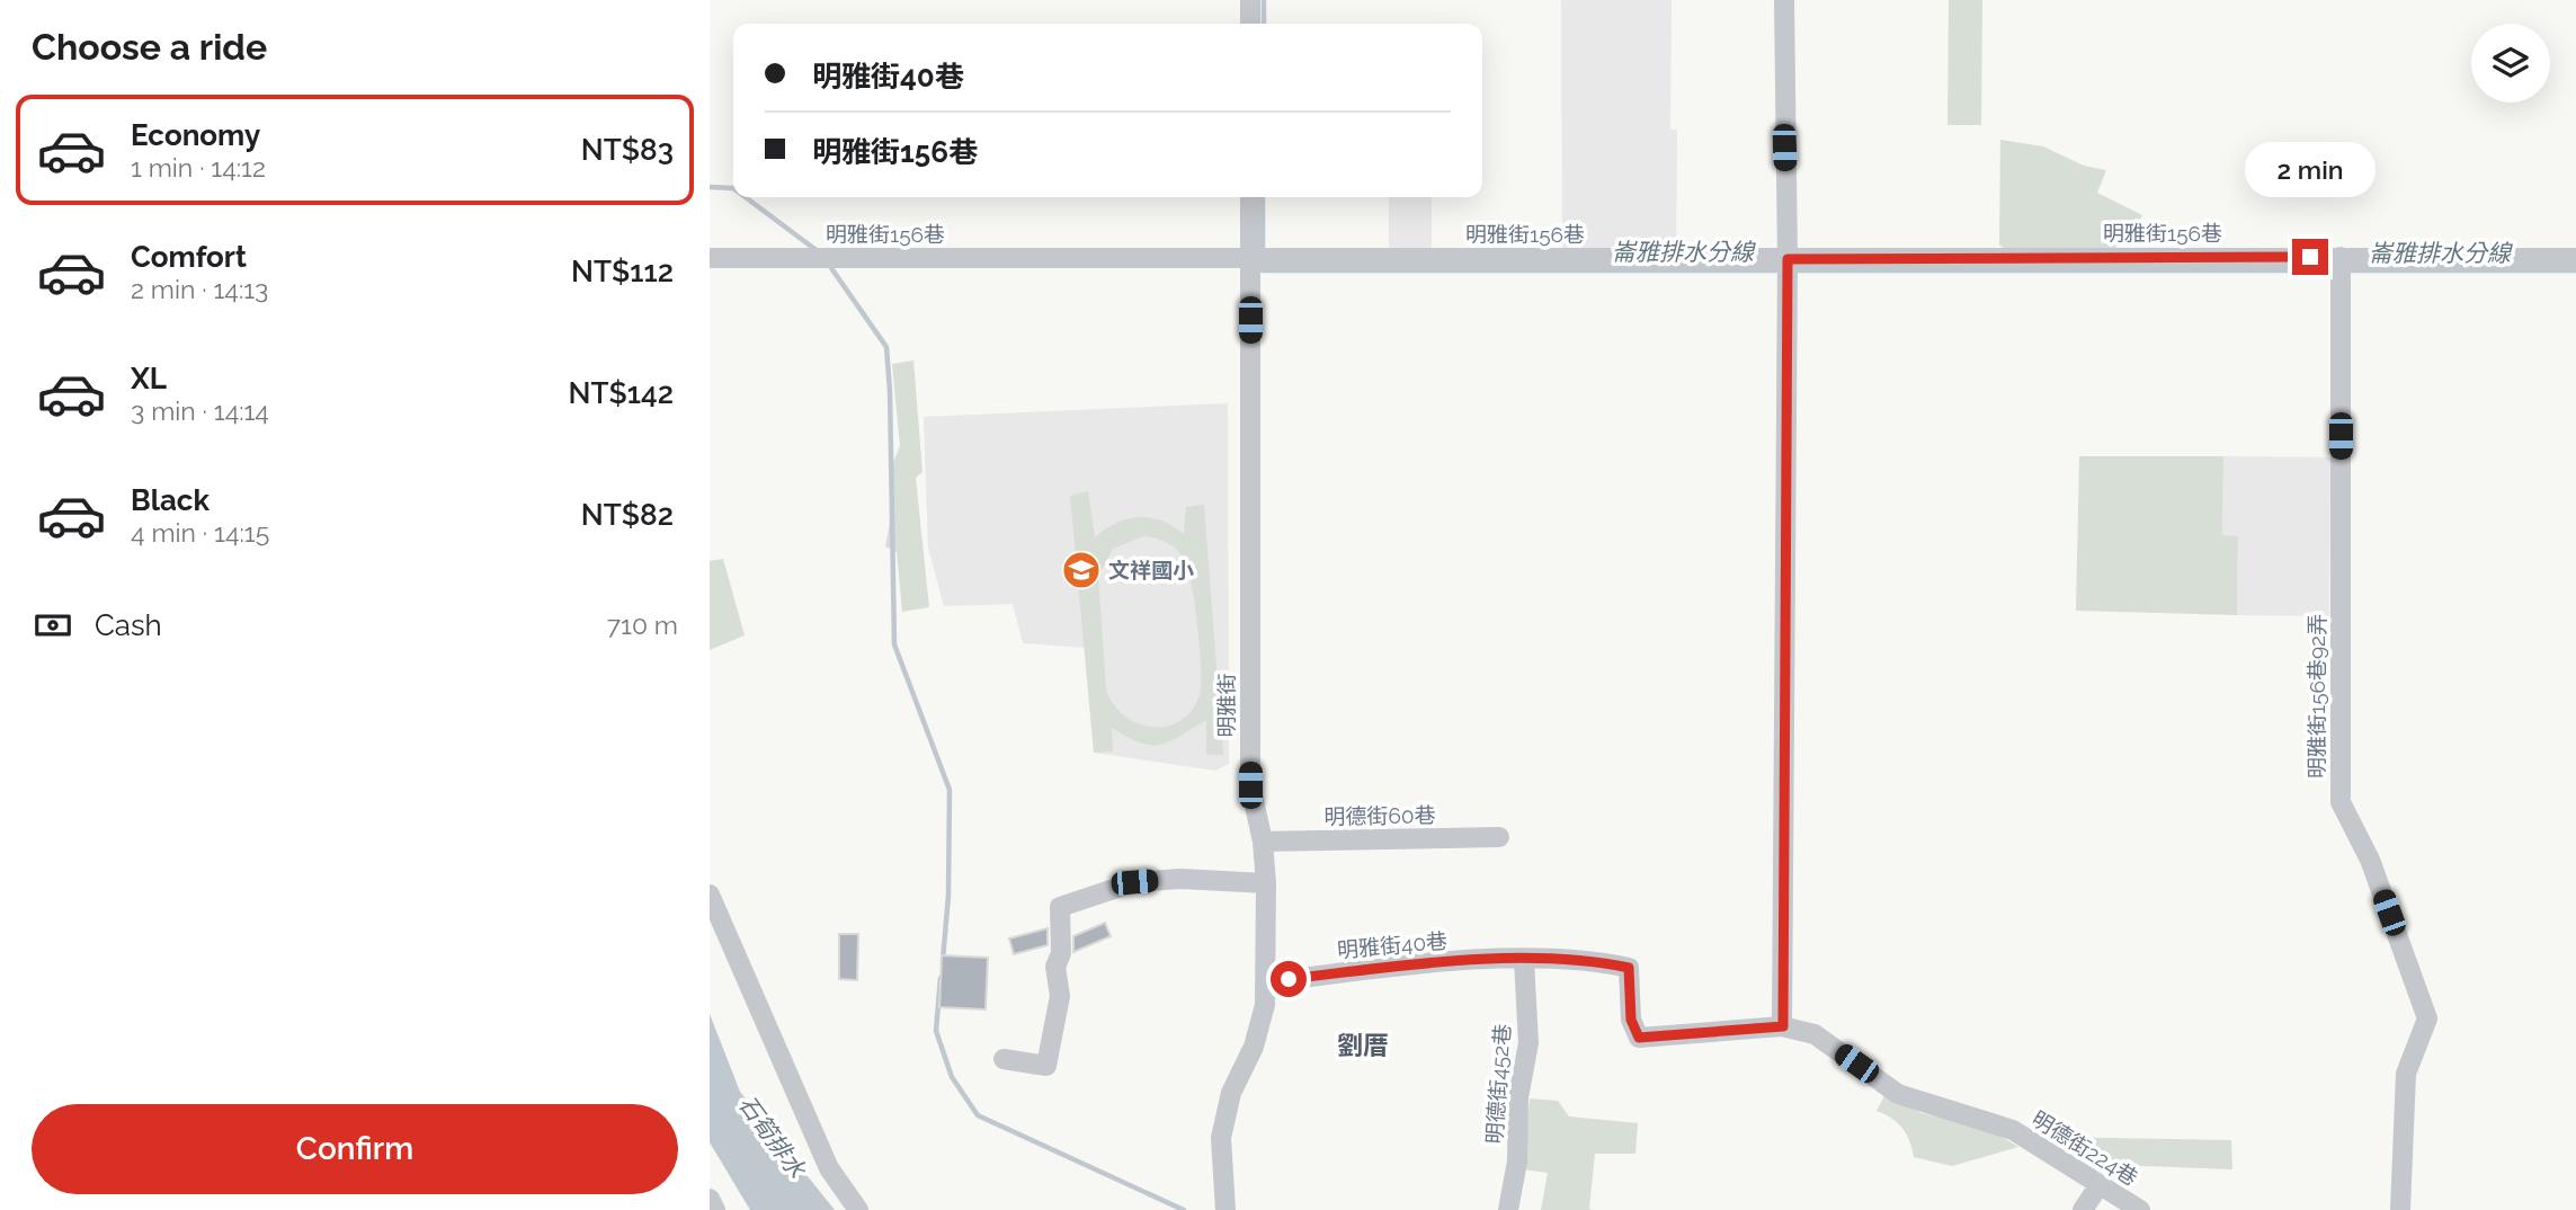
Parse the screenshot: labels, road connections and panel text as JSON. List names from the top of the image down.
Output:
{
  "streets": {
    "street": [
      "明雅街156巷",
      "明雅街156巷92弄",
      "明雅街",
      "明德街60巷",
      "明雅街40巷",
      "明德街452巷",
      "明德街224巷"
    ]
  },
  "crossings": [
    ["明雅街156巷", "明雅街156巷92弄"],
    ["明雅街156巷", "明雅街"],
    ["明雅街", "明德街60巷"],
    ["明雅街", "明雅街40巷"],
    ["明雅街40巷", "明德街452巷"],
    ["明雅街40巷", "明德街224巷"],
    ["明德街452巷", "明德街224巷"]
  ],
  "districts": ["劉厝"],
  "water": ["崙雅排水分線", "石筍排水"],
  "places": {
    "school or university": ["文祥國小"]
  },
  "page": {
    "heading": "Choose a ride",
    "banner": ["明雅街40巷", "明雅街156巷"],
    "list": [
      {
        "name": "Economy",
        "note": "1 min · 14:12",
        "value": "NT$83"
      },
      {
        "name": "Comfort",
        "note": "2 min · 14:13",
        "value": "NT$112"
      },
      {
        "name": "XL",
        "note": "3 min · 14:14",
        "value": "NT$142"
      },
      {
        "name": "Black",
        "note": "4 min · 14:15",
        "value": "NT$82"
      }
    ],
    "bubble": "2 min",
    "pay": ["Cash", "710 m"],
    "buttons": "Confirm"
  }
}
